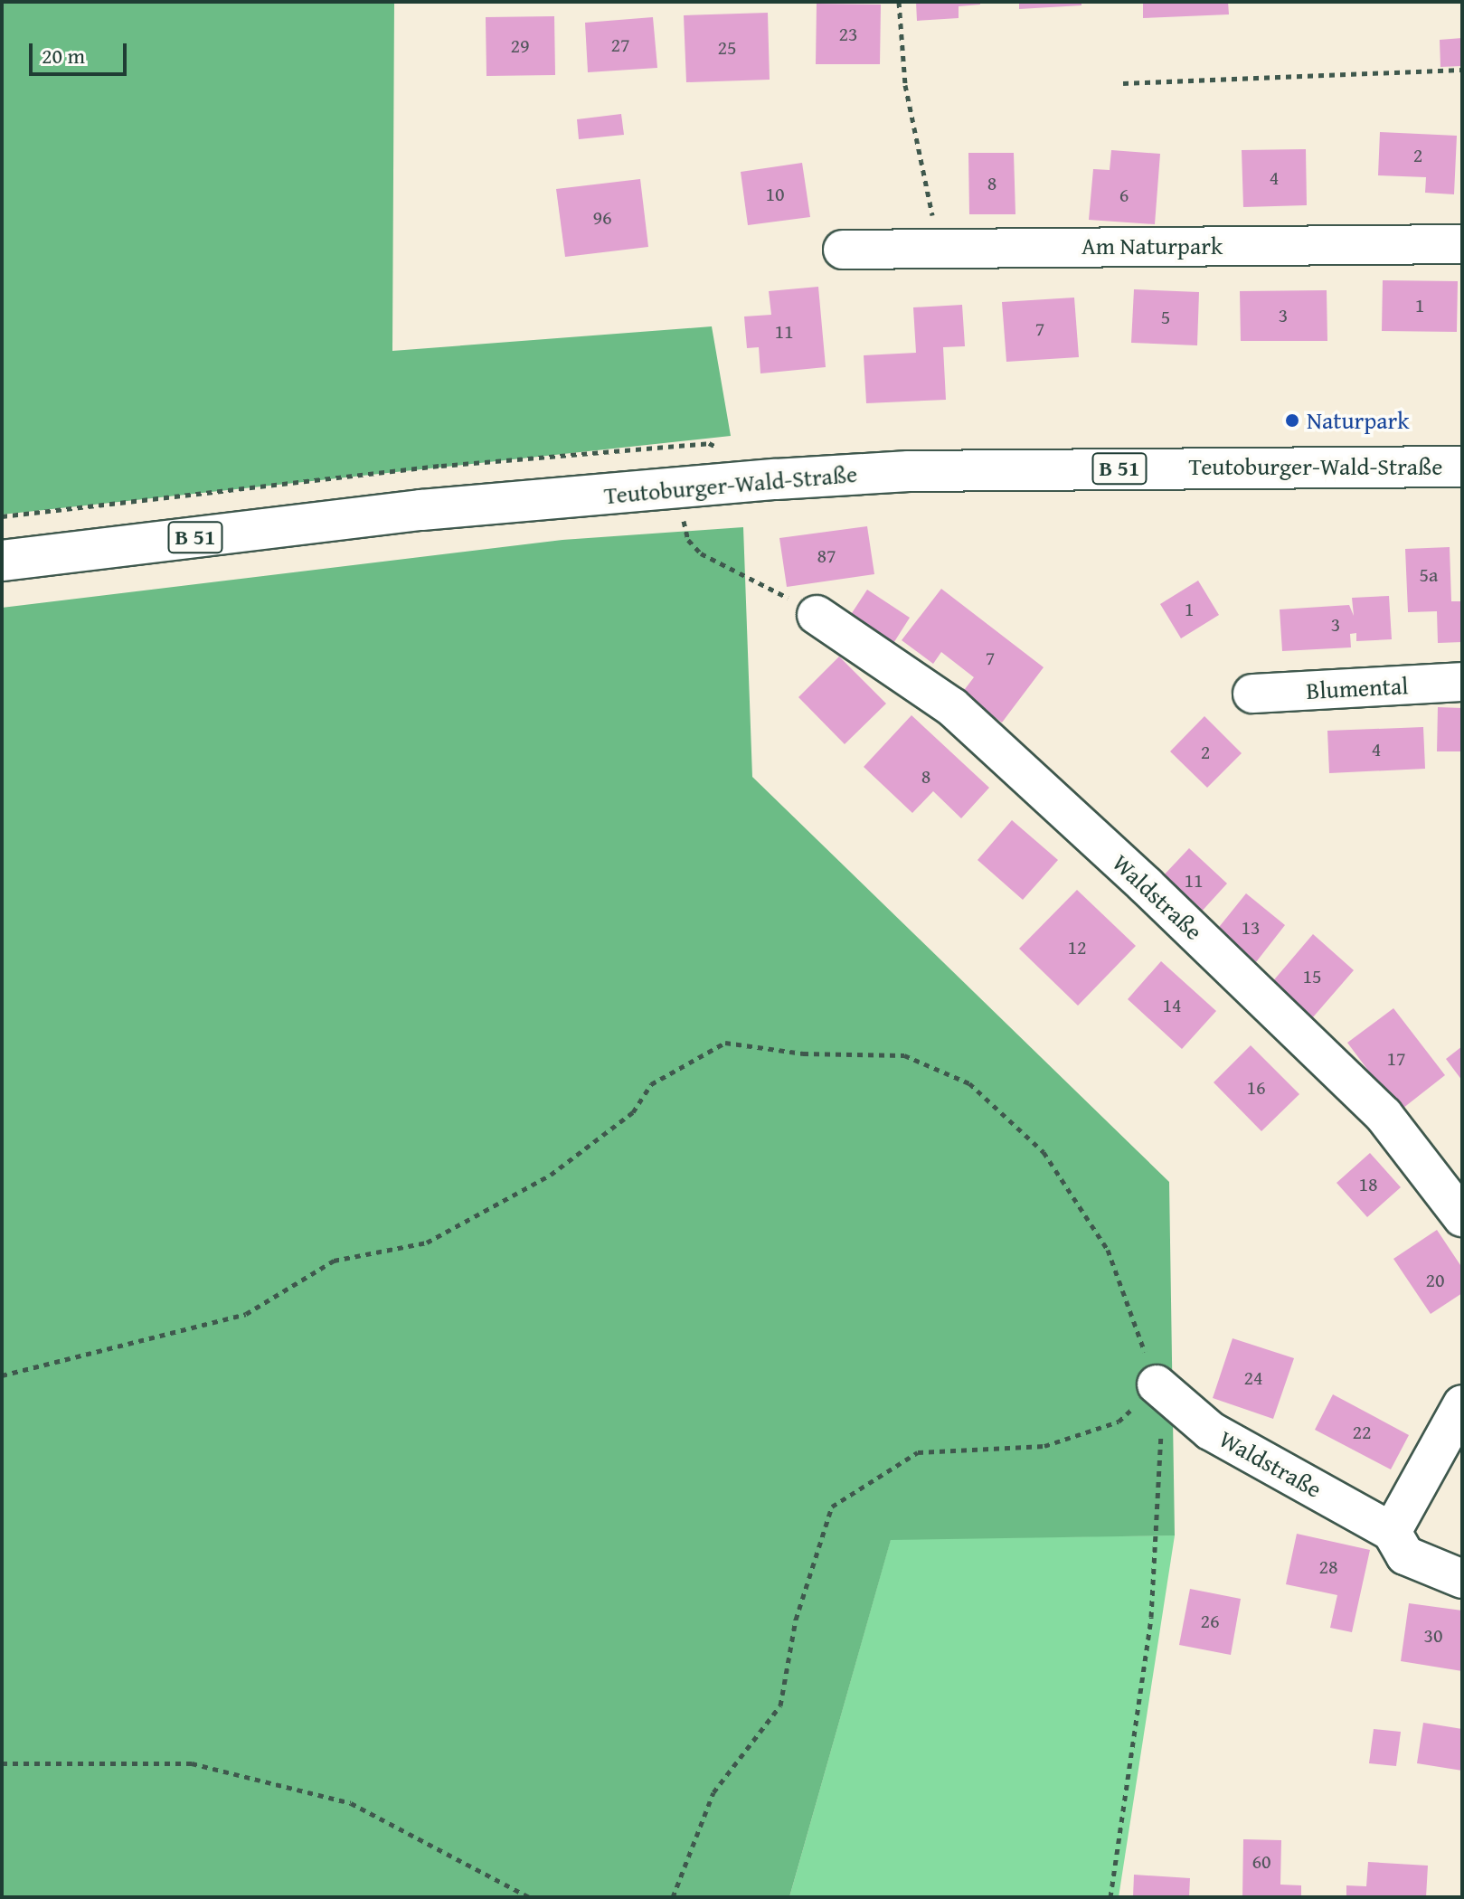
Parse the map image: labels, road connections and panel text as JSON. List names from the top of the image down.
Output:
{
  "streets": {
    "main road": ["Teutoburger-Wald-Straße", "B 51"],
    "street": ["Am Naturpark", "Blumental", "Waldstraße"]
  },
  "places": ["Naturpark"],
  "house_numbers": [
    "23",
    "27",
    "29",
    "25",
    "2",
    "4",
    "8",
    "10",
    "6",
    "96",
    "1",
    "3",
    "5",
    "7",
    "11",
    "87",
    "5a",
    "1",
    "3",
    "7",
    "4",
    "2",
    "8",
    "11",
    "13",
    "12",
    "15",
    "14",
    "17",
    "16",
    "18",
    "20",
    "24",
    "22",
    "28",
    "26",
    "30",
    "60"
  ],
  "scale_bar": "20 m"
}
